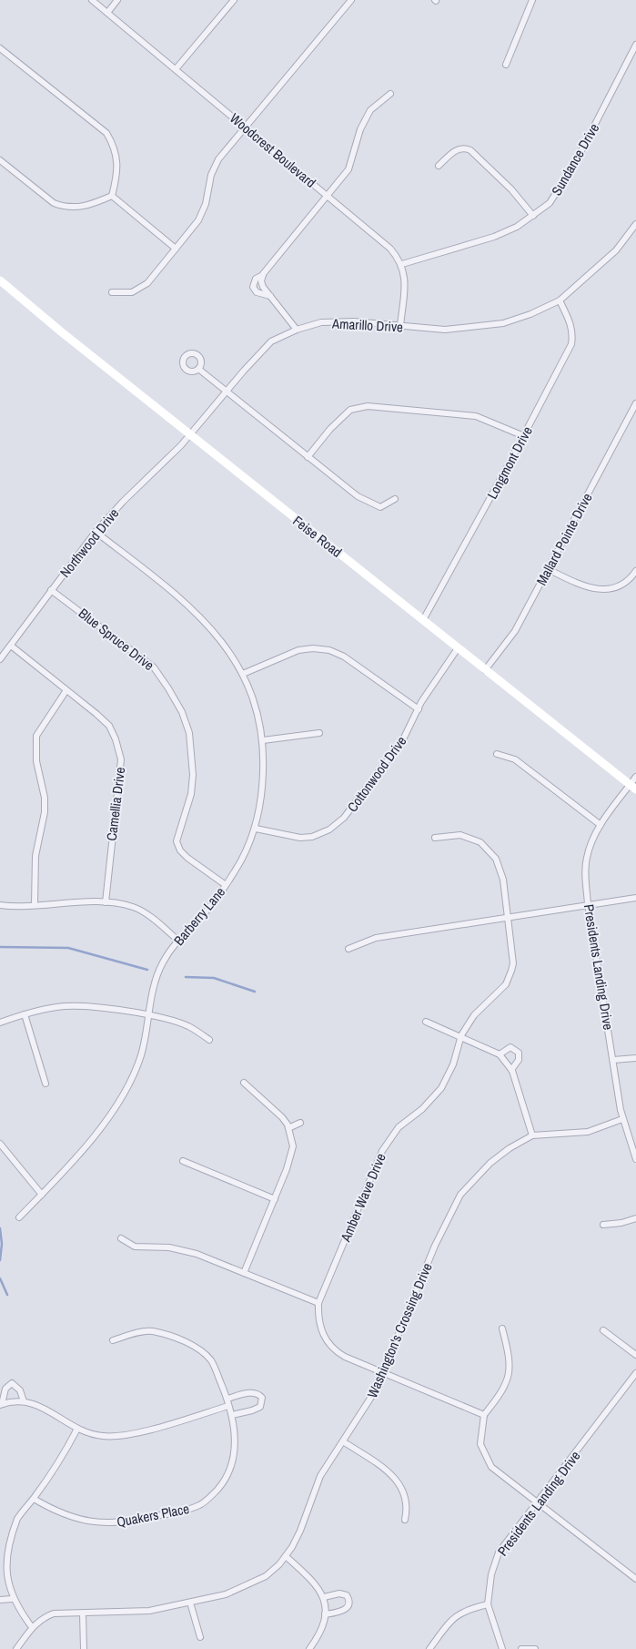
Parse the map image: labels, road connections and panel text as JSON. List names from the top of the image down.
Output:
{
  "streets": {
    "main road": ["Feise Road"],
    "street": [
      "Woodcrest Boulevard",
      "Sundance Drive",
      "Amarillo Drive",
      "Longmont Drive",
      "Mallard Pointe Drive",
      "Northwood Drive",
      "Blue Spruce Drive",
      "Cottonwood Drive",
      "Camellia Drive",
      "Barberry Lane",
      "Presidents Landing Drive",
      "Amber Wave Drive",
      "Washington's Crossing Drive",
      "Quakers Place"
    ]
  },
  "crossings": [
    ["Woodcrest Boulevard", "Sundance Drive"],
    ["Amarillo Drive", "Longmont Drive"],
    ["Amarillo Drive", "Feise Road"],
    ["Amarillo Drive", "Northwood Drive"],
    ["Longmont Drive", "Feise Road"],
    ["Feise Road", "Mallard Pointe Drive"],
    ["Feise Road", "Northwood Drive"],
    ["Feise Road", "Cottonwood Drive"],
    ["Feise Road", "Presidents Landing Drive"],
    ["Northwood Drive", "Blue Spruce Drive"],
    ["Northwood Drive", "Camellia Drive"],
    ["Northwood Drive", "Barberry Lane"],
    ["Blue Spruce Drive", "Barberry Lane"],
    ["Cottonwood Drive", "Barberry Lane"],
    ["Presidents Landing Drive", "Washington's Crossing Drive"],
    ["Amber Wave Drive", "Washington's Crossing Drive"]
  ]
}
